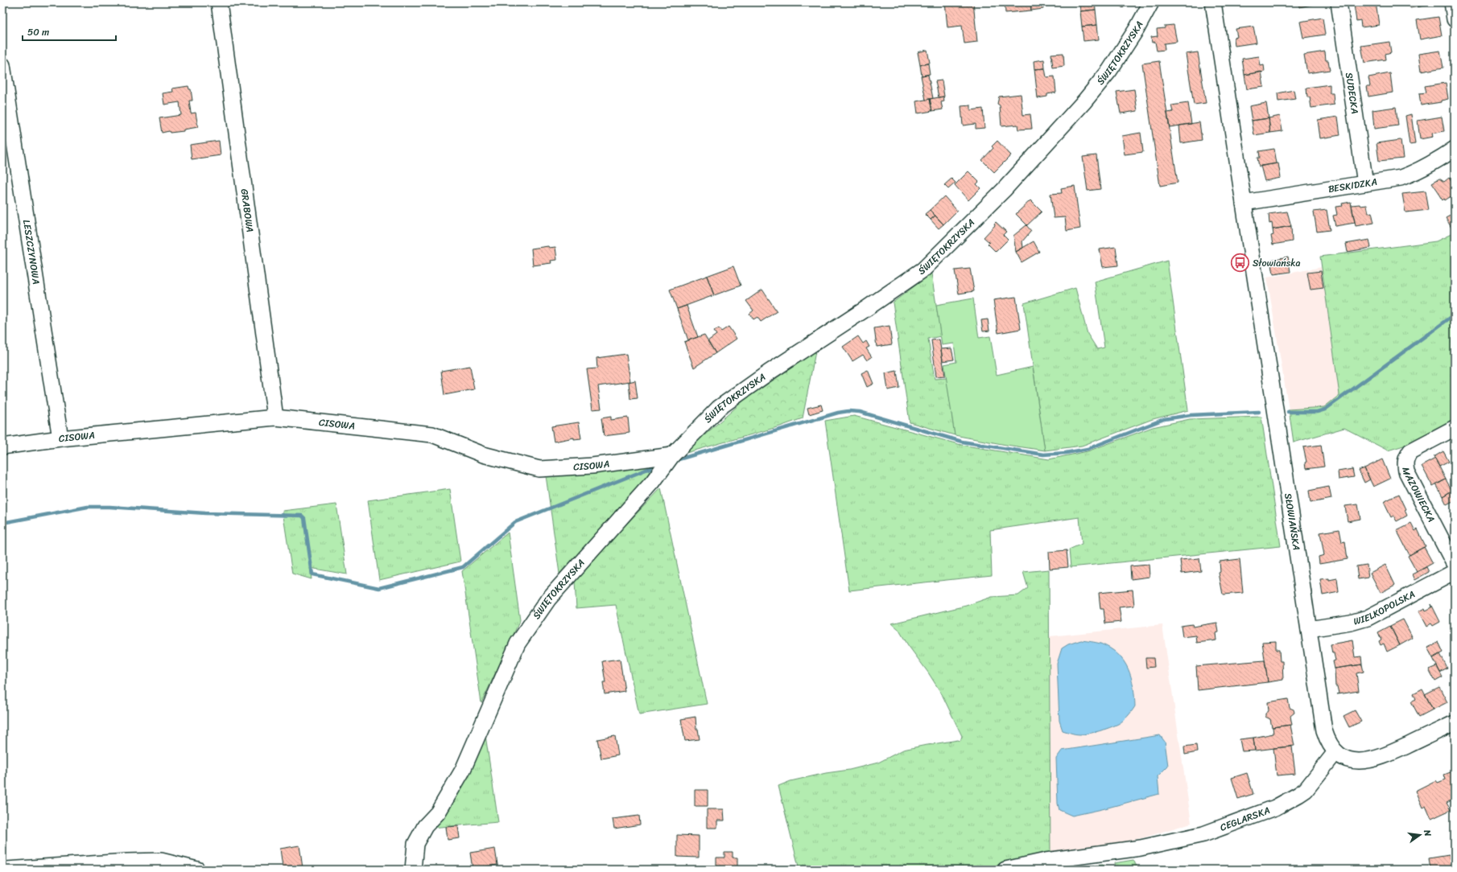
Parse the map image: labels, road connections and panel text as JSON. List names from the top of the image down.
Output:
{
  "streets": {
    "street": [
      "ŚWIĘTOKRZYSKA",
      "SUDECKA",
      "BESKIDZKA",
      "GRABOWA",
      "LESZCZYNOWA",
      "CISOWA",
      "MAZOWIECKA",
      "SŁOWIAŃSKA",
      "WIELKOPOLSKA",
      "CEGLARSKA"
    ]
  },
  "crossings": [
    ["ŚWIĘTOKRZYSKA", "CISOWA"],
    ["SUDECKA", "BESKIDZKA"],
    ["BESKIDZKA", "SŁOWIAŃSKA"],
    ["GRABOWA", "CISOWA"],
    ["LESZCZYNOWA", "CISOWA"],
    ["SŁOWIAŃSKA", "WIELKOPOLSKA"],
    ["SŁOWIAŃSKA", "CEGLARSKA"]
  ],
  "places": {
    "bus stop": ["Słowiańska"]
  },
  "scale_bar": "50 m",
  "north": "right"
}
